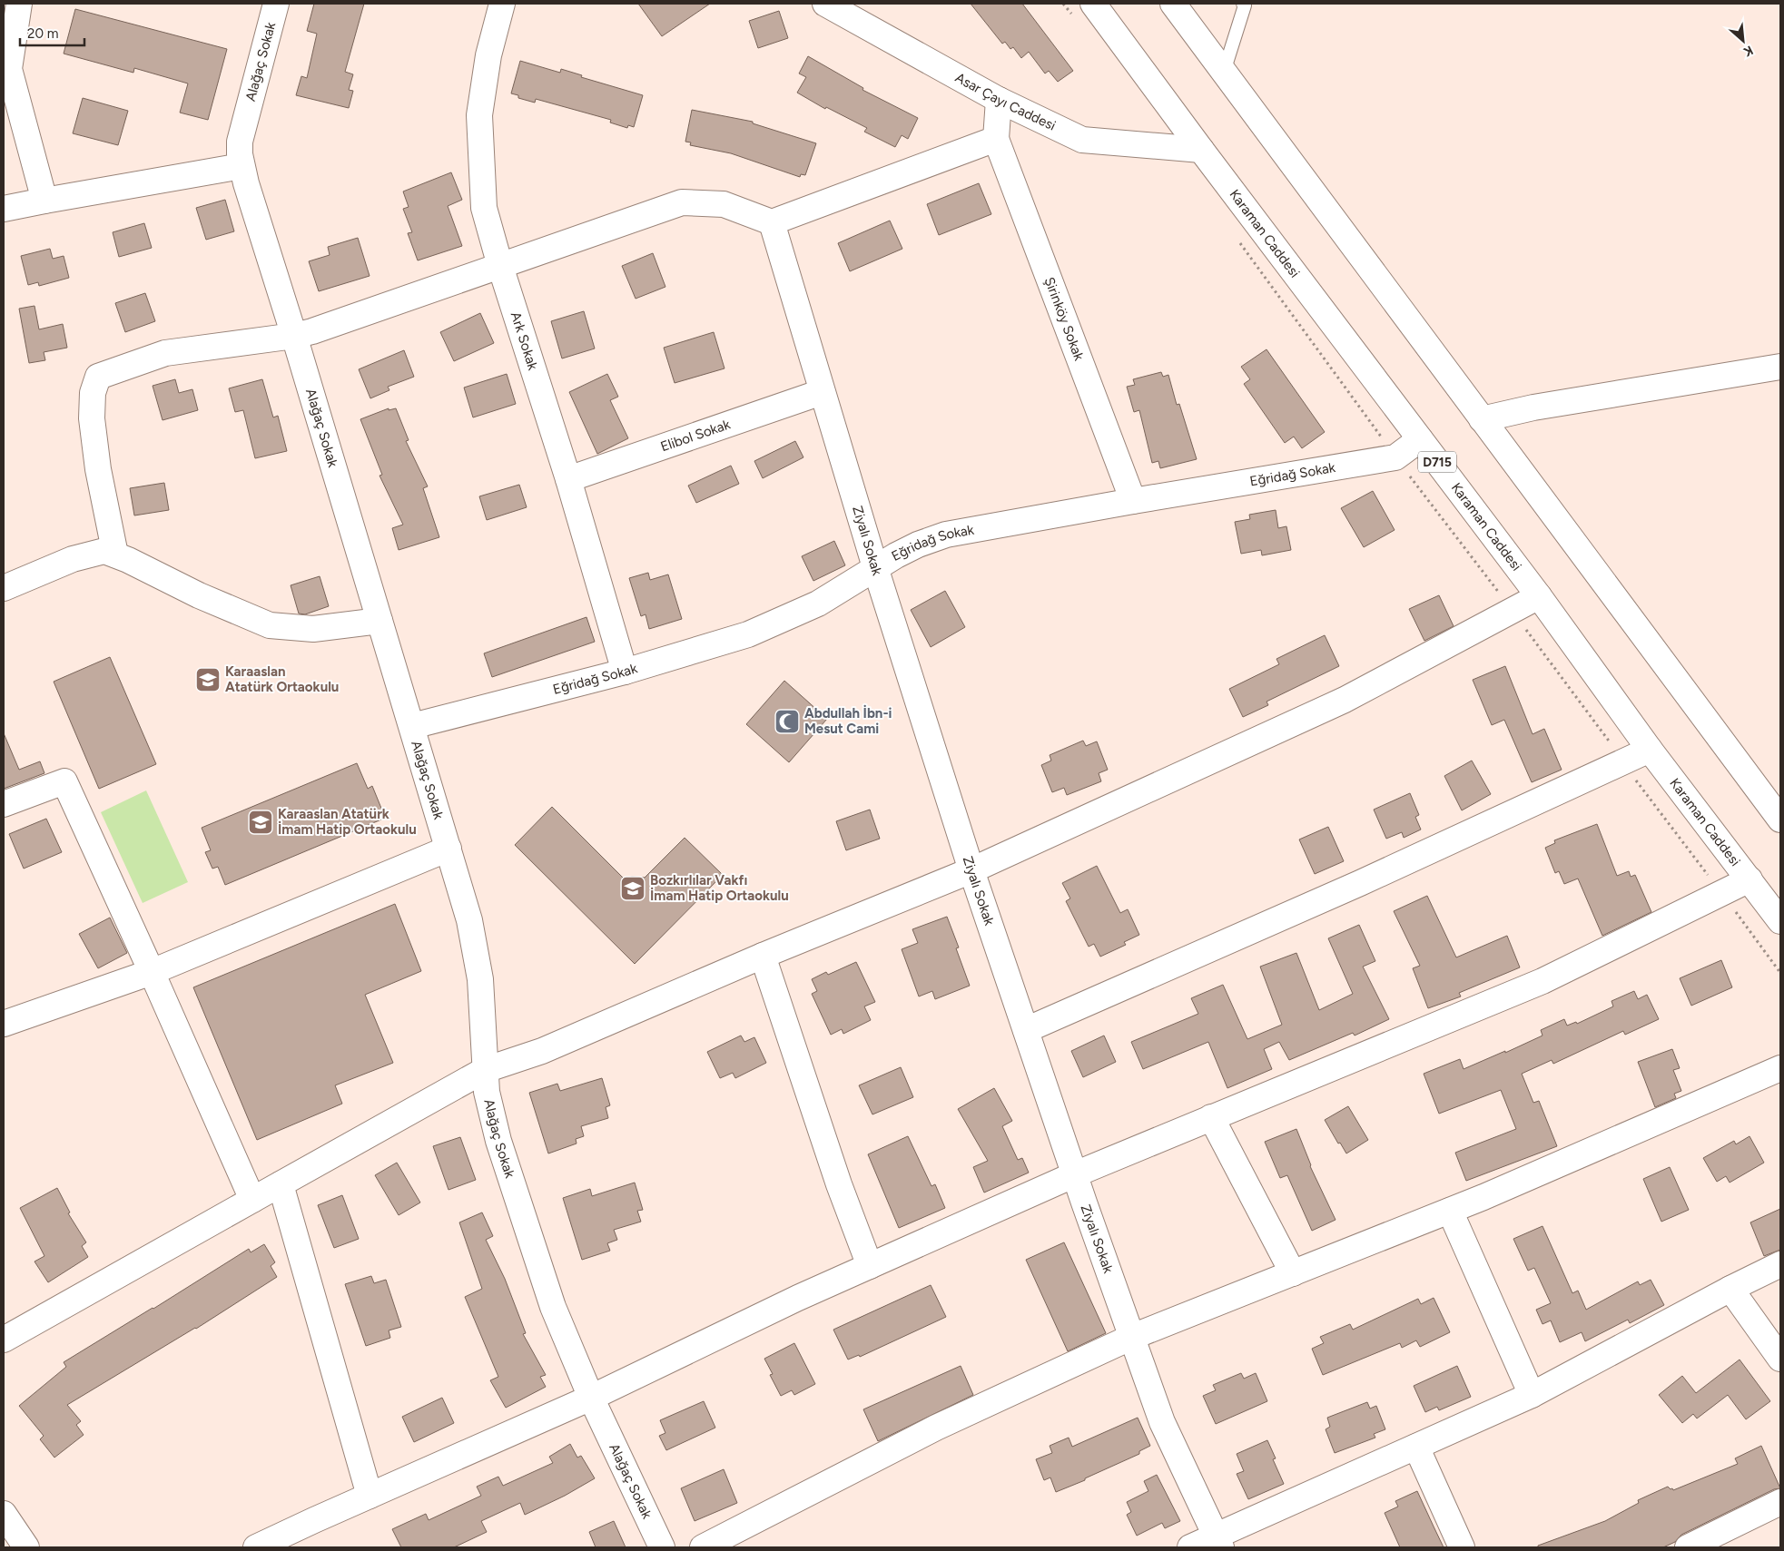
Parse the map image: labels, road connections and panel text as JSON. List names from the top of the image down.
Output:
{
  "streets": {
    "main road": [
      "Alağaç Sokak",
      "Asar Çayı Caddesi",
      "Karaman Caddesi",
      "Şirinköy Sokak",
      "Ark Sokak",
      "Elibol Sokak",
      "D715",
      "Eğridağ Sokak",
      "Ziyalı Sokak"
    ]
  },
  "crossings": [
    ["Alağaç Sokak", "Eğridağ Sokak"],
    ["Asar Çayı Caddesi", "Karaman Caddesi"],
    ["Karaman Caddesi", "Eğridağ Sokak"],
    ["Şirinköy Sokak", "Eğridağ Sokak"],
    ["Ark Sokak", "Elibol Sokak"],
    ["Ark Sokak", "Eğridağ Sokak"],
    ["Elibol Sokak", "Ziyalı Sokak"],
    ["Eğridağ Sokak", "Ziyalı Sokak"]
  ],
  "places": {
    "school or university": ["Karaaslan Atatürk Ortaokulu", "Karaaslan Atatürk İmam Hatip Ortaokulu", "Bozkırlılar Vakfı İmam Hatip Ortaokulu"],
    "mosque": ["Abdullah İbn-i Mesut Cami"]
  },
  "scale_bar": "20 m",
  "north": "bottom right"
}
